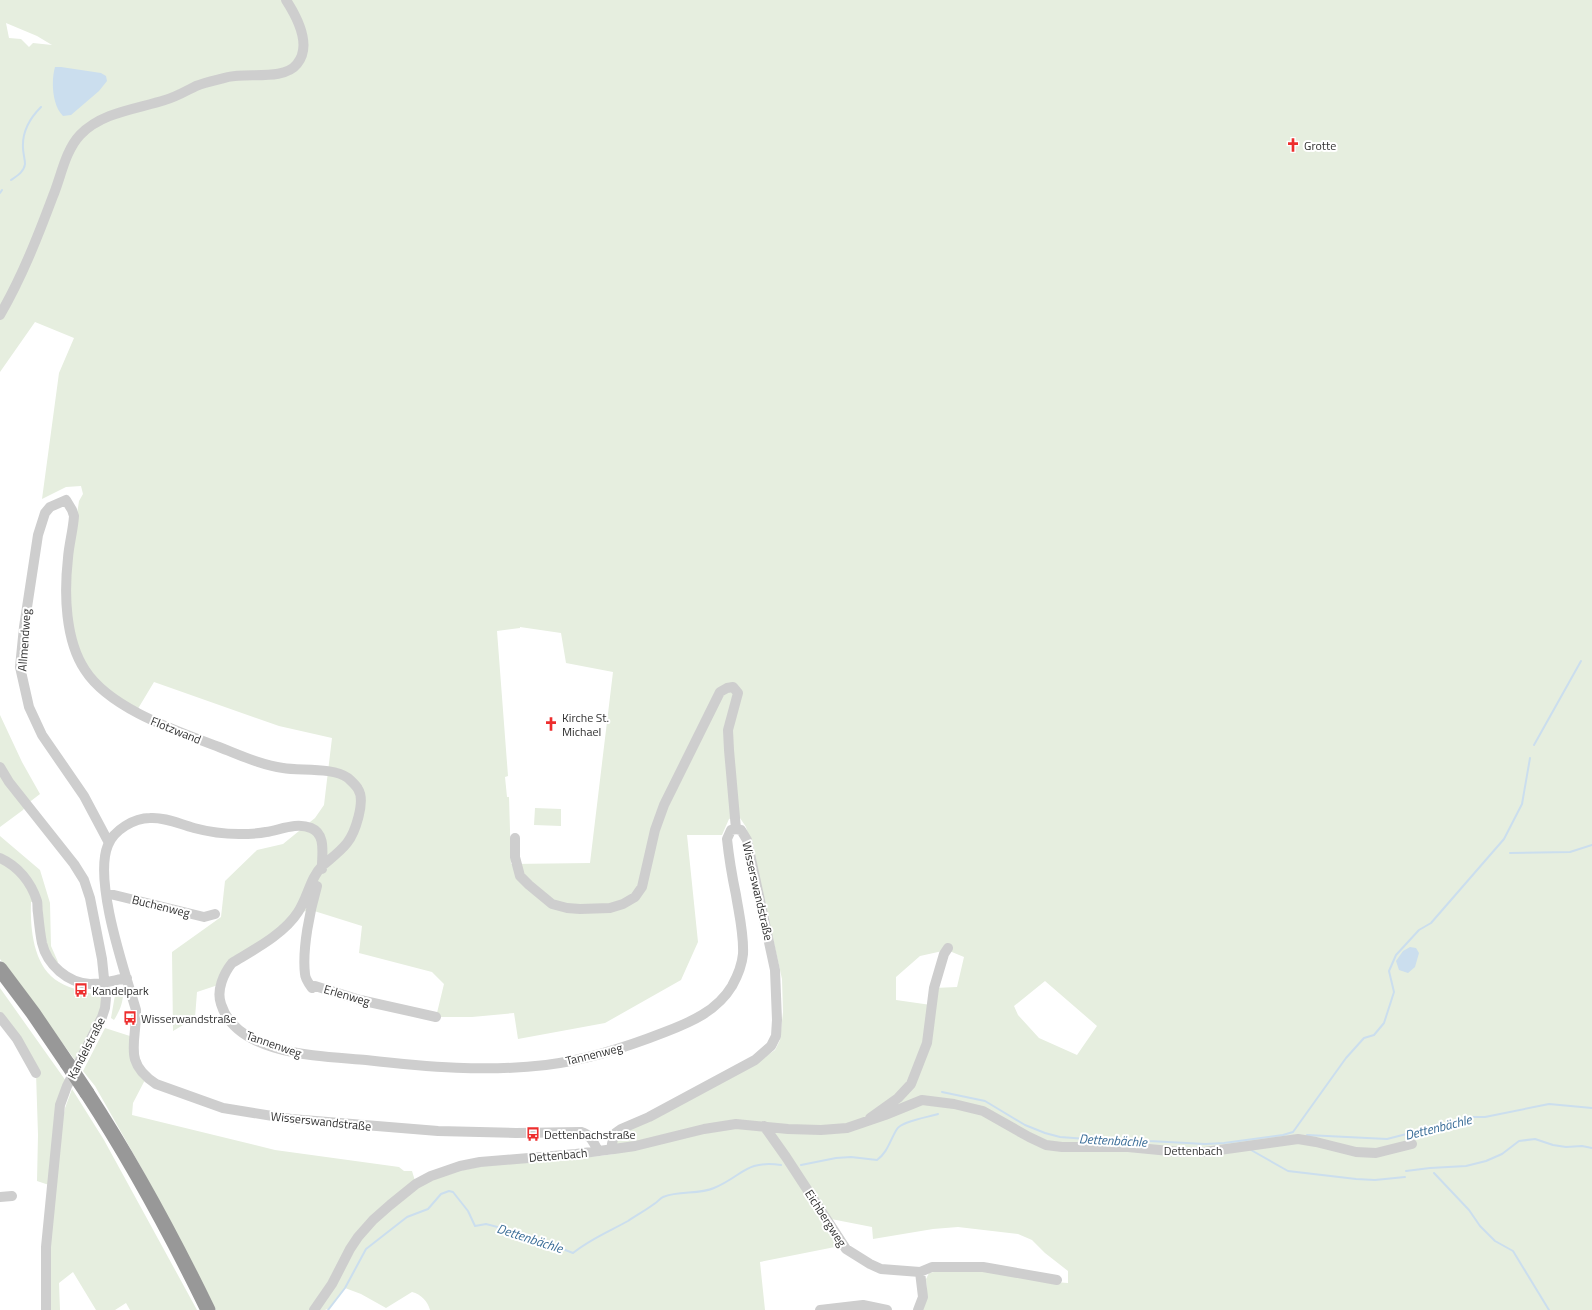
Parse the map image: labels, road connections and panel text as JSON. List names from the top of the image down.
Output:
{
  "streets": {
    "street": [
      "Allmendweg",
      "Flotzwand",
      "Wisserswandstraße",
      "Buchenweg",
      "Erlenweg",
      "Tannenweg",
      "Kandelstraße",
      "Dettenbach",
      "Eichbergweg"
    ]
  },
  "crossings": [
    ["Allmendweg", "Flotzwand"],
    ["Allmendweg", "Tannenweg"],
    ["Flotzwand", "Erlenweg"],
    ["Flotzwand", "Tannenweg"],
    ["Wisserswandstraße", "Tannenweg"],
    ["Wisserswandstraße", "Dettenbach"],
    ["Erlenweg", "Tannenweg"],
    ["Dettenbach", "Eichbergweg"]
  ],
  "water": ["Dettenbächle"],
  "places": {
    "church": ["Grotte", "Kirche St. Michael"],
    "bus stop": ["Kandelpark", "Wisserwandstraße", "Dettenbachstraße"]
  }
}
